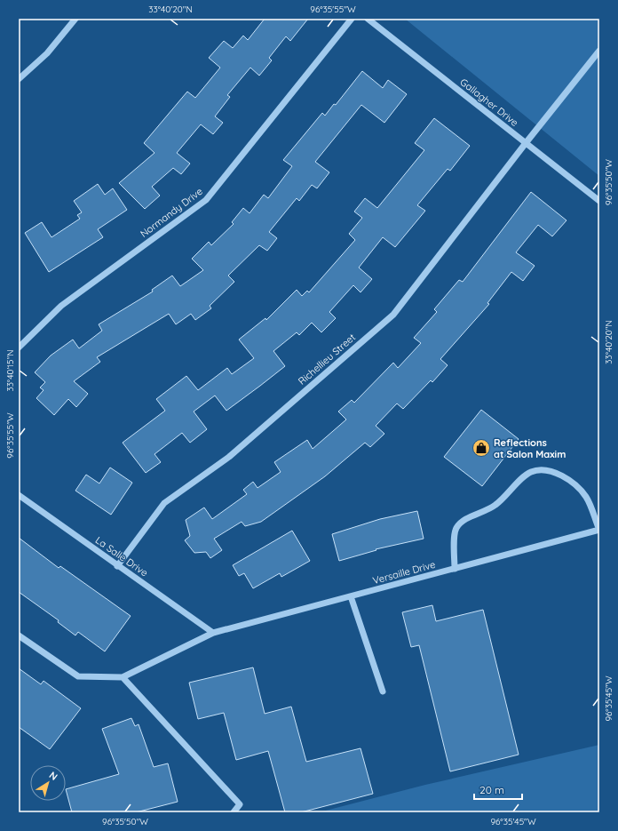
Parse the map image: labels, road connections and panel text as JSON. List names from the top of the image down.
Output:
{
  "streets": {
    "street": [
      "Gallagher Drive",
      "Normandy Drive",
      "Richellieu Street",
      "La Salle Drive",
      "Versaille Drive"
    ]
  },
  "crossings": [
    ["Gallagher Drive", "Richellieu Street"],
    ["Richellieu Street", "La Salle Drive"],
    ["La Salle Drive", "Versaille Drive"]
  ],
  "places": {
    "shop": ["Reflections at Salon Maxim"]
  },
  "scale_bar": "20 m",
  "north": "top right",
  "coordinates": [
    "33°40'20\"N",
    "96°35'55\"W",
    "96°35'50\"W",
    "33°40'15\"N",
    "96°35'45\"W"
  ]
}
